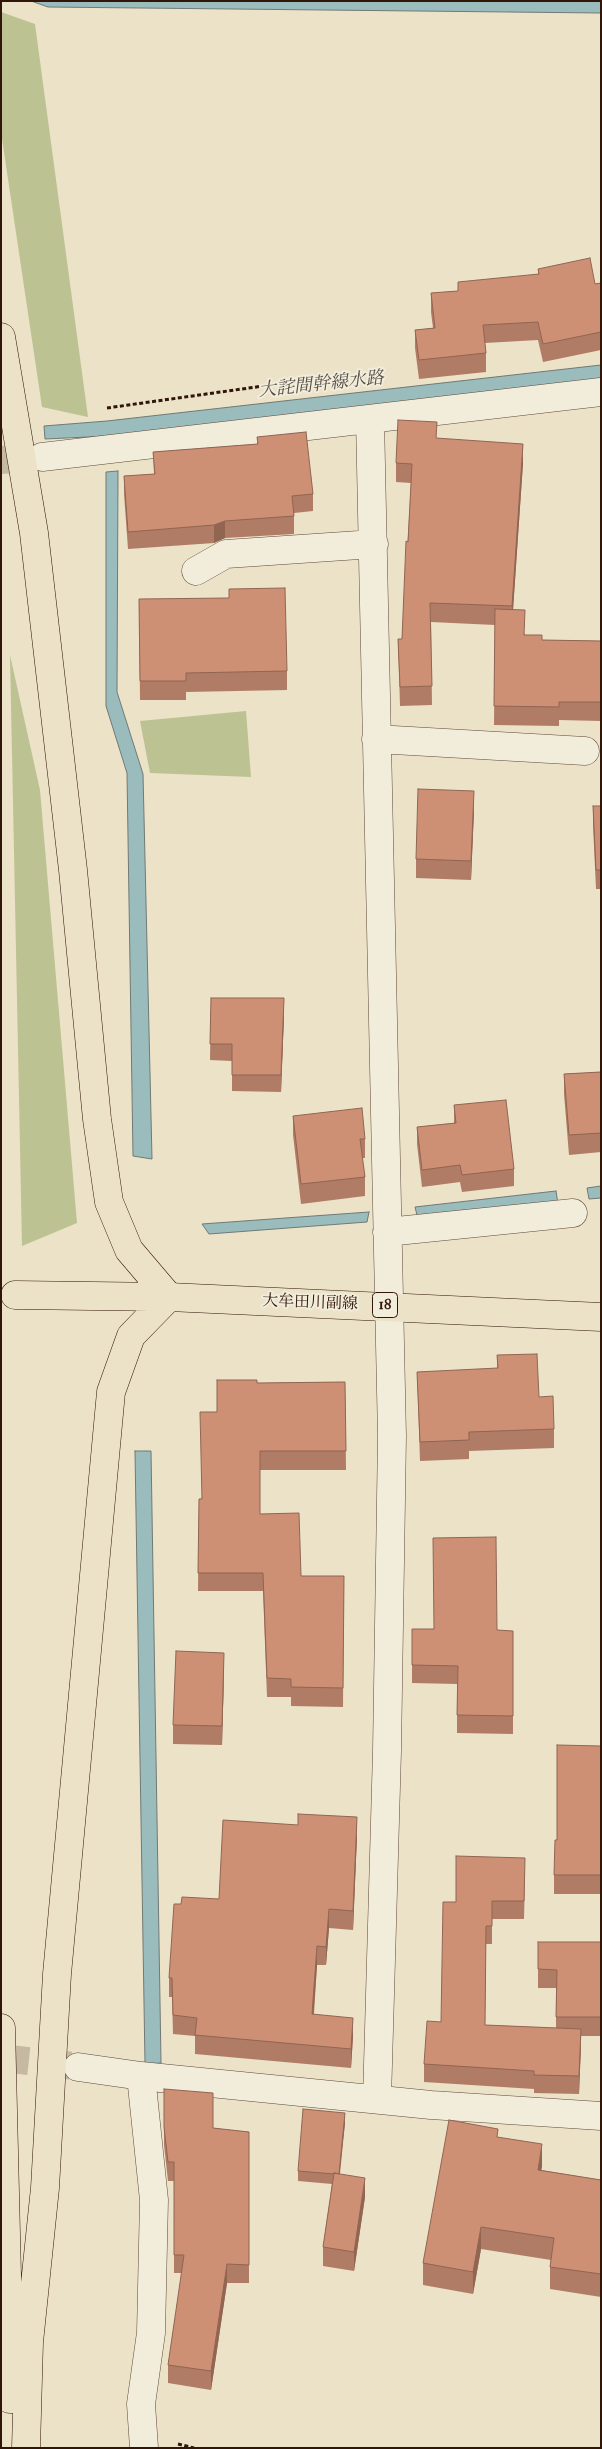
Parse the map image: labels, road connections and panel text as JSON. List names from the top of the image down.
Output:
{
  "streets": {
    "main road": ["大牟田川副線", "18"]
  },
  "water": ["大詫間幹線水路"]
}
